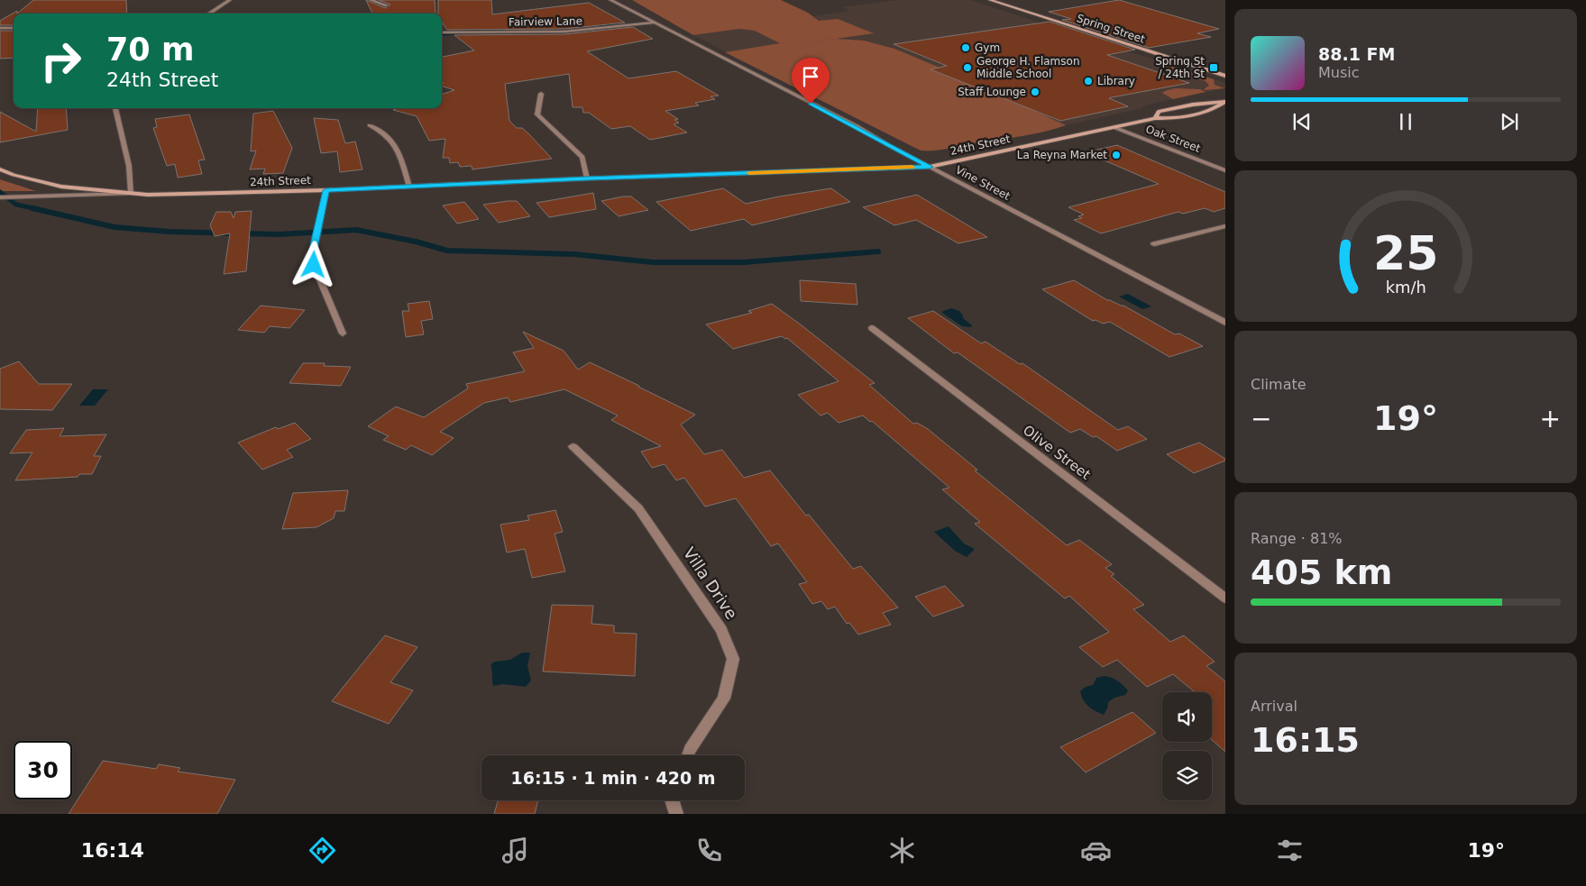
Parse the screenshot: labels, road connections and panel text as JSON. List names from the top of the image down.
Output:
{
  "streets": {
    "main road": ["Spring Street", "24th Street"],
    "street": [
      "Fairview Lane",
      "Oak Street",
      "Vine Street",
      "Olive Street",
      "Villa Drive"
    ]
  },
  "crossings": [
    ["Fairview Lane", "Vine Street"],
    ["Oak Street", "24th Street"],
    ["24th Street", "Vine Street"]
  ],
  "places": {
    "other": [
      "Gym",
      "George H. Flamson Middle School",
      "Library",
      "Staff Lounge",
      "La Reyna Market"
    ],
    "transit": ["Spring St / 24th St"]
  },
  "page": {
    "turn": ["70 m", "24th Street"],
    "song": ["88.1 FM", "Music"],
    "tile": [
      "Climate",
      ["Range · 81%", "405 km"],
      ["Arrival", "16:15"]
    ],
    "heat": ["−", "19°", "+"],
    "limit": "30",
    "trip": "16:15 · 1 min · 420 m",
    "tabs": ["16:14", "19°"],
    "gauge": ["25", "km/h"]
  }
}
